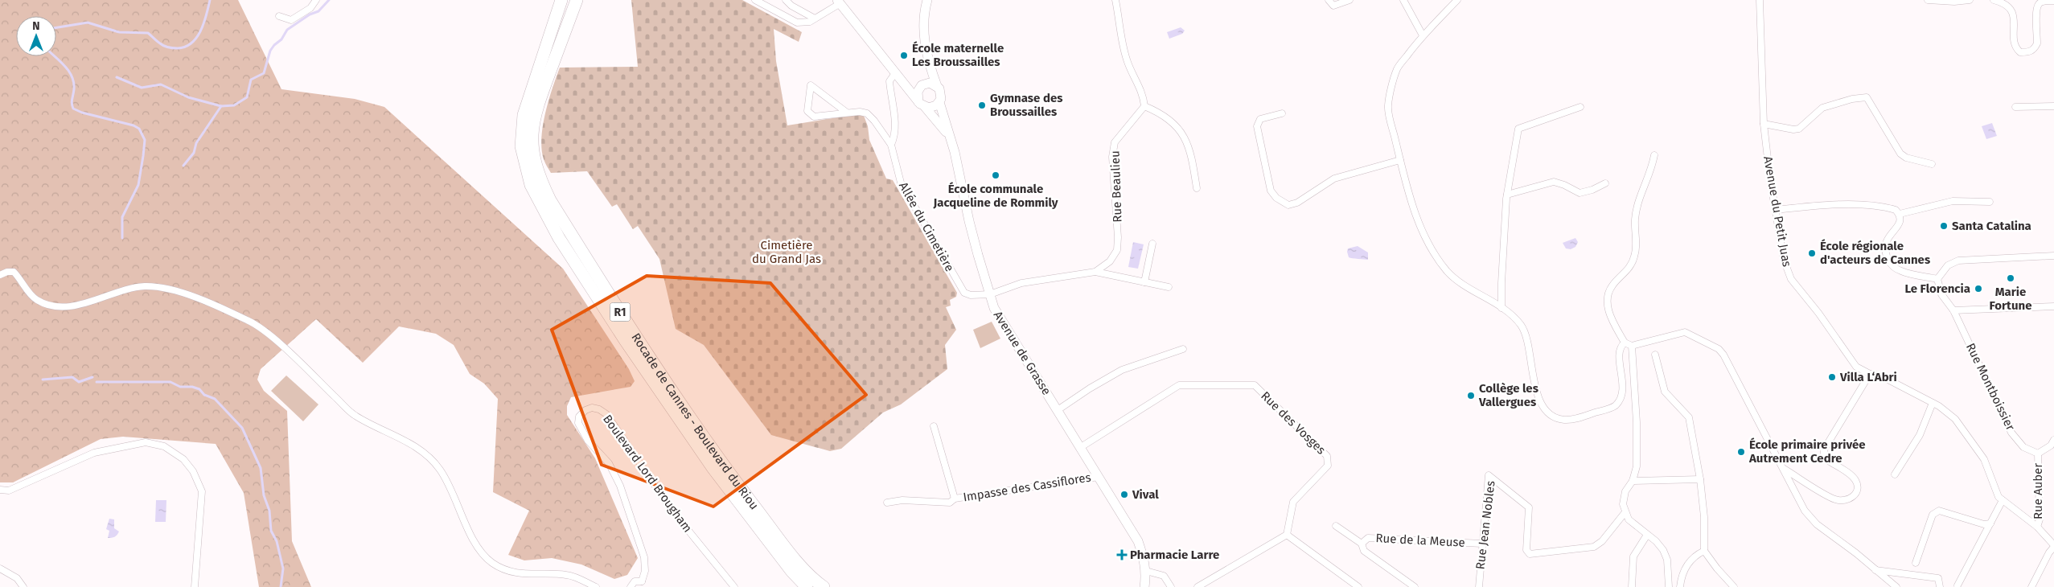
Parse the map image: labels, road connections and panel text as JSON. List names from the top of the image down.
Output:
{
  "streets": {
    "highway": ["R1", "Rocade de Cannes - Boulevard du Riou"],
    "street": [
      "Rue Beaulieu",
      "Avenue du Petit Juas",
      "Allée du Cimetière",
      "Avenue de Grasse",
      "Rue Montboissier",
      "Rue des Vosges",
      "Boulevard Lord Brougham",
      "Impasse des Cassiflores",
      "Rue Auber",
      "Rue Jean Nobles",
      "Rue de la Meuse"
    ]
  },
  "crossings": [
    ["Rue Beaulieu", "Allée du Cimetière"],
    ["Rue Beaulieu", "Avenue de Grasse"],
    ["Avenue du Petit Juas", "Rue Auber"],
    ["Allée du Cimetière", "Avenue de Grasse"],
    ["Avenue de Grasse", "Rue des Vosges"],
    ["Avenue de Grasse", "Impasse des Cassiflores"],
    ["Rue Montboissier", "Rue Auber"],
    ["Rue Jean Nobles", "Rue de la Meuse"]
  ],
  "parks": ["Cimetière du Grand Jas"],
  "places": {
    "other": [
      "École maternelle Les Broussailles",
      "Gymnase des Broussailles",
      "École communale Jacqueline de Rommily",
      "Santa Catalina",
      "École régionale d'acteurs de Cannes",
      "Marie Fortune",
      "Le Florencia",
      "Villa L‘Abri",
      "Collège les Vallergues",
      "École primaire privée Autrement Cedre",
      "Vival"
    ],
    "health": ["Pharmacie Larre"]
  },
  "north": "top"
}
